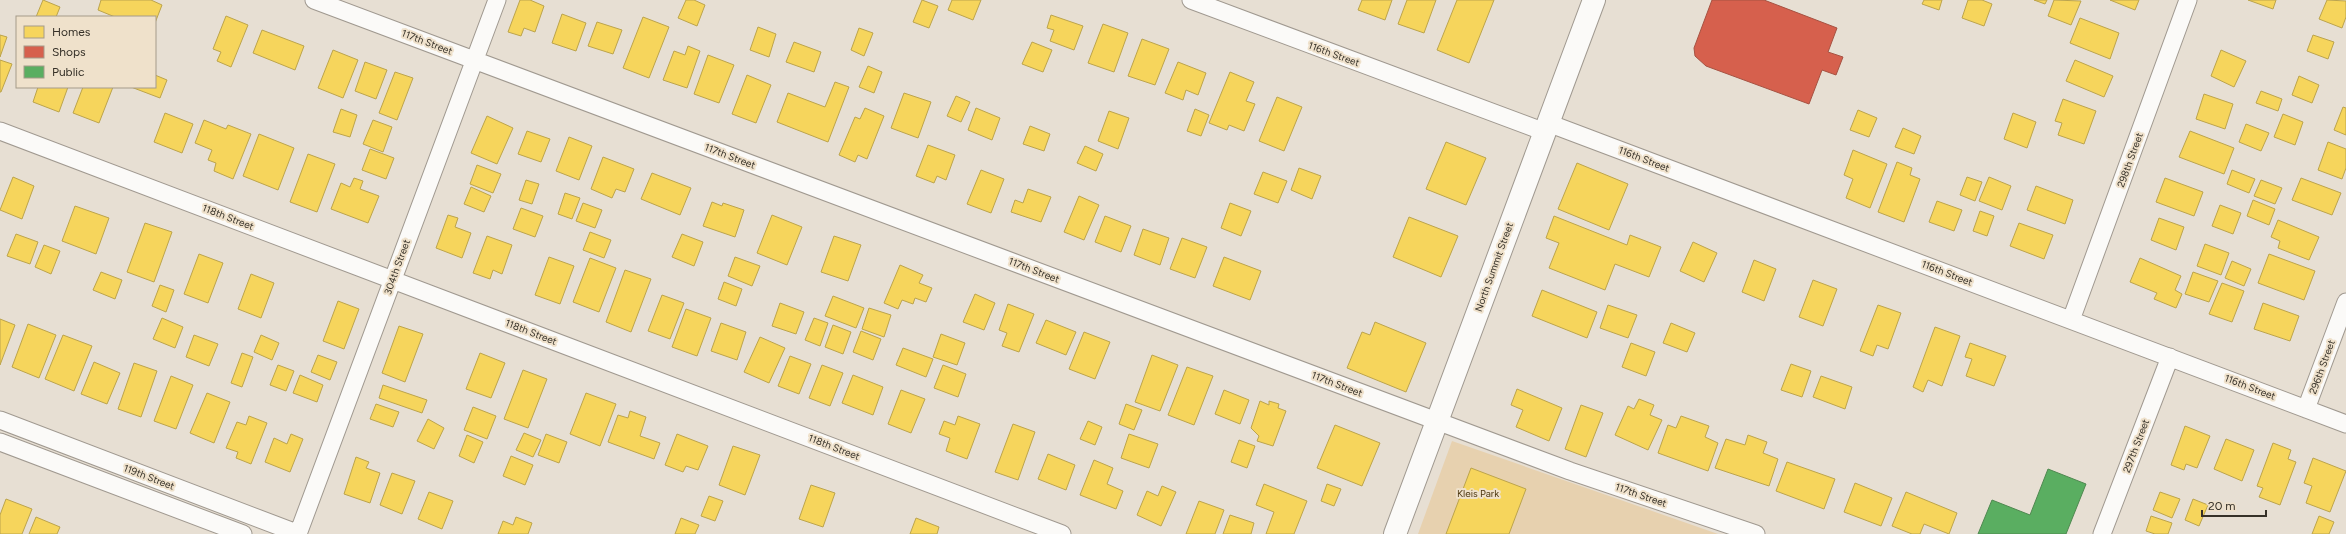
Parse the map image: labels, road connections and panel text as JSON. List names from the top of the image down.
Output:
{
  "streets": {
    "main road": ["North Summit Street"],
    "street": [
      "117th Street",
      "116th Street",
      "298th Street",
      "118th Street",
      "304th Street",
      "296th Street",
      "297th Street",
      "119th Street"
    ]
  },
  "crossings": [
    ["117th Street", "304th Street"],
    ["117th Street", "North Summit Street"],
    ["116th Street", "298th Street"],
    ["116th Street", "North Summit Street"],
    ["116th Street", "296th Street"],
    ["116th Street", "297th Street"],
    ["118th Street", "304th Street"],
    ["304th Street", "119th Street"]
  ],
  "parks": ["Kleis Park"],
  "legend": ["Homes", "Shops", "Public"],
  "scale_bar": "20 m"
}
